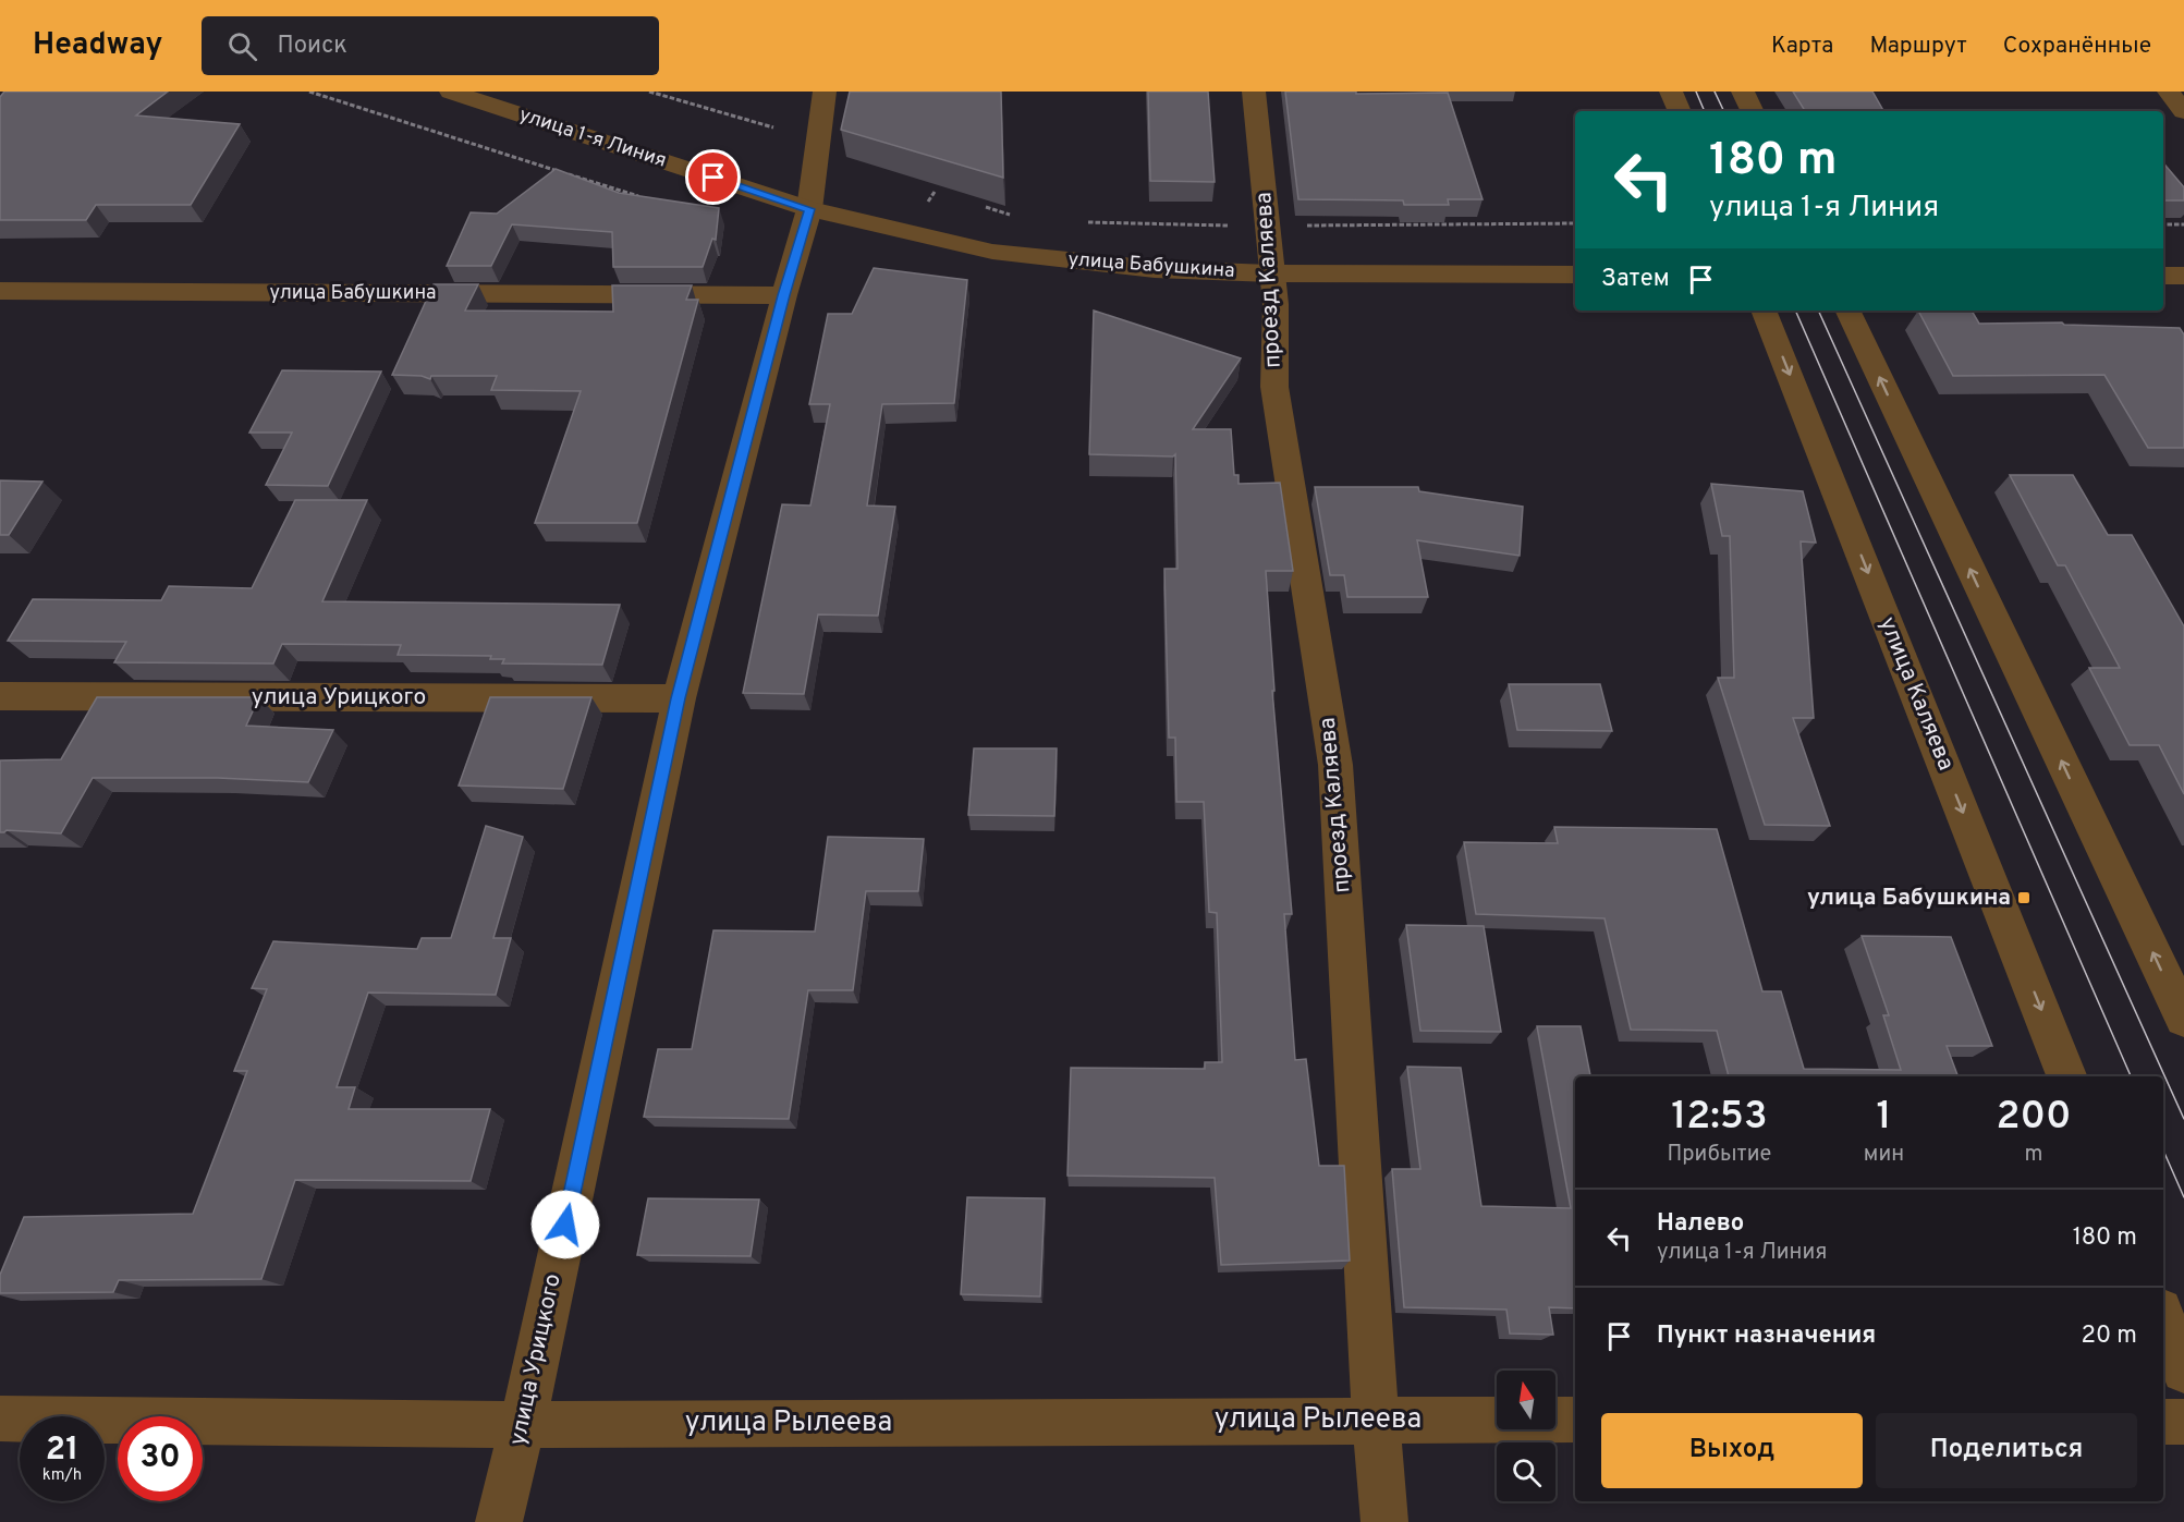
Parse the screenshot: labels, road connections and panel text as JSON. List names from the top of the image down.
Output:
{
  "streets": {
    "street": [
      "улица 1-я Линия",
      "улица Бабушкина",
      "проезд Каляева",
      "улица Каляева",
      "улица Урицкого",
      "улица Рылеева"
    ]
  },
  "crossings": [
    ["улица 1-я Линия", "улица Бабушкина"],
    ["улица 1-я Линия", "улица Урицкого"],
    ["улица Бабушкина", "проезд Каляева"],
    ["улица Бабушкина", "улица Урицкого"],
    ["проезд Каляева", "улица Рылеева"],
    ["улица Урицкого", "улица Рылеева"]
  ],
  "places": {
    "transit": ["улица Бабушкина"]
  },
  "north": "top",
  "page": {
    "header": "Headway",
    "search": "Поиск",
    "nav": ["Карта", "Маршрут", "Сохранённые"],
    "turn": ["180 m", "улица 1-я Линия"],
    "then": "Затем",
    "eta": [
      "12:53",
      "Прибытие",
      "1",
      "мин",
      "200",
      "m"
    ],
    "list": [
      {
        "name": "Налево",
        "note": "улица 1-я Линия",
        "value": "180 m"
      },
      {
        "name": "Пункт назначения",
        "value": "20 m"
      }
    ],
    "buttons": ["Выход", "Поделиться"],
    "speed": "21 km/h",
    "limit": "30"
  }
}
